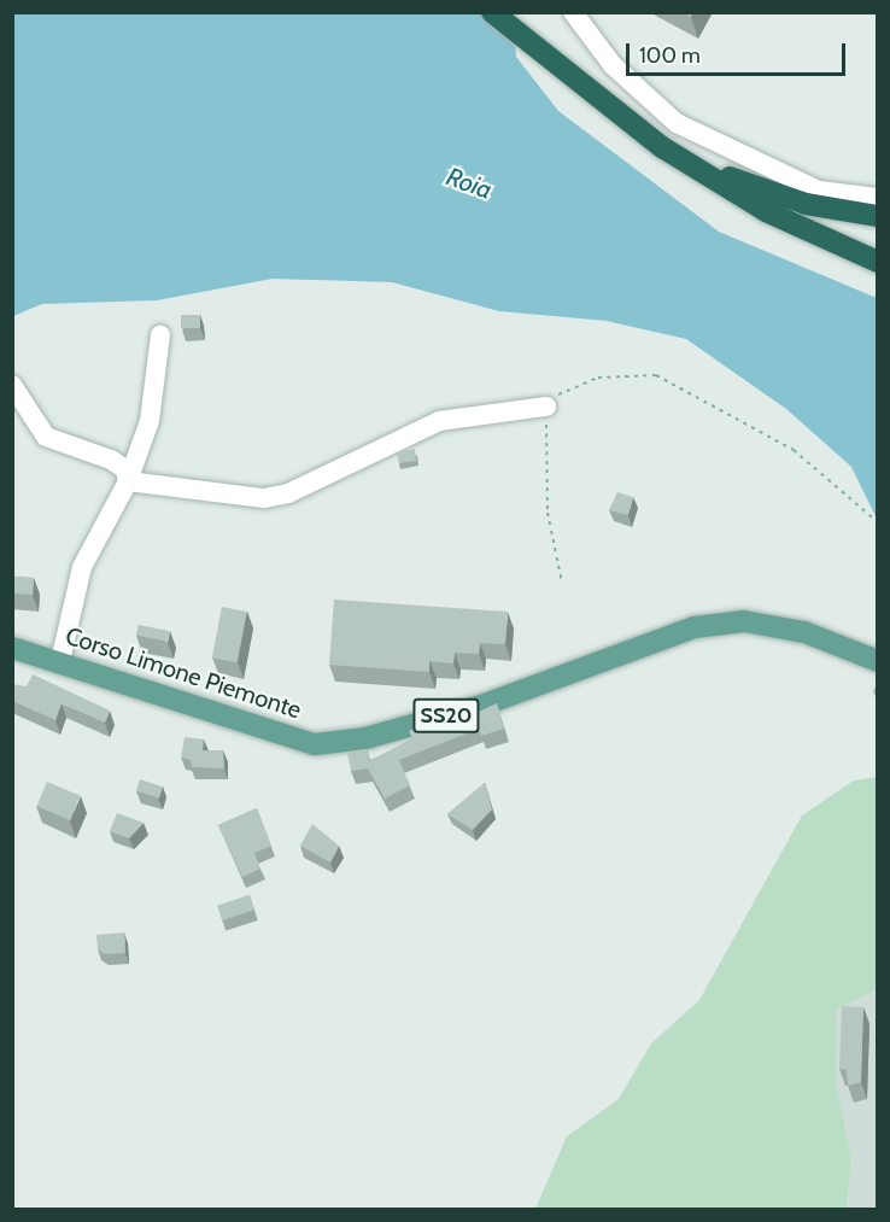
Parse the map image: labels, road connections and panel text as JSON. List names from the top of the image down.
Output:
{
  "streets": {
    "main road": ["Corso Limone Piemonte", "SS20"]
  },
  "water": ["Roia"],
  "scale_bar": "100 m"
}
